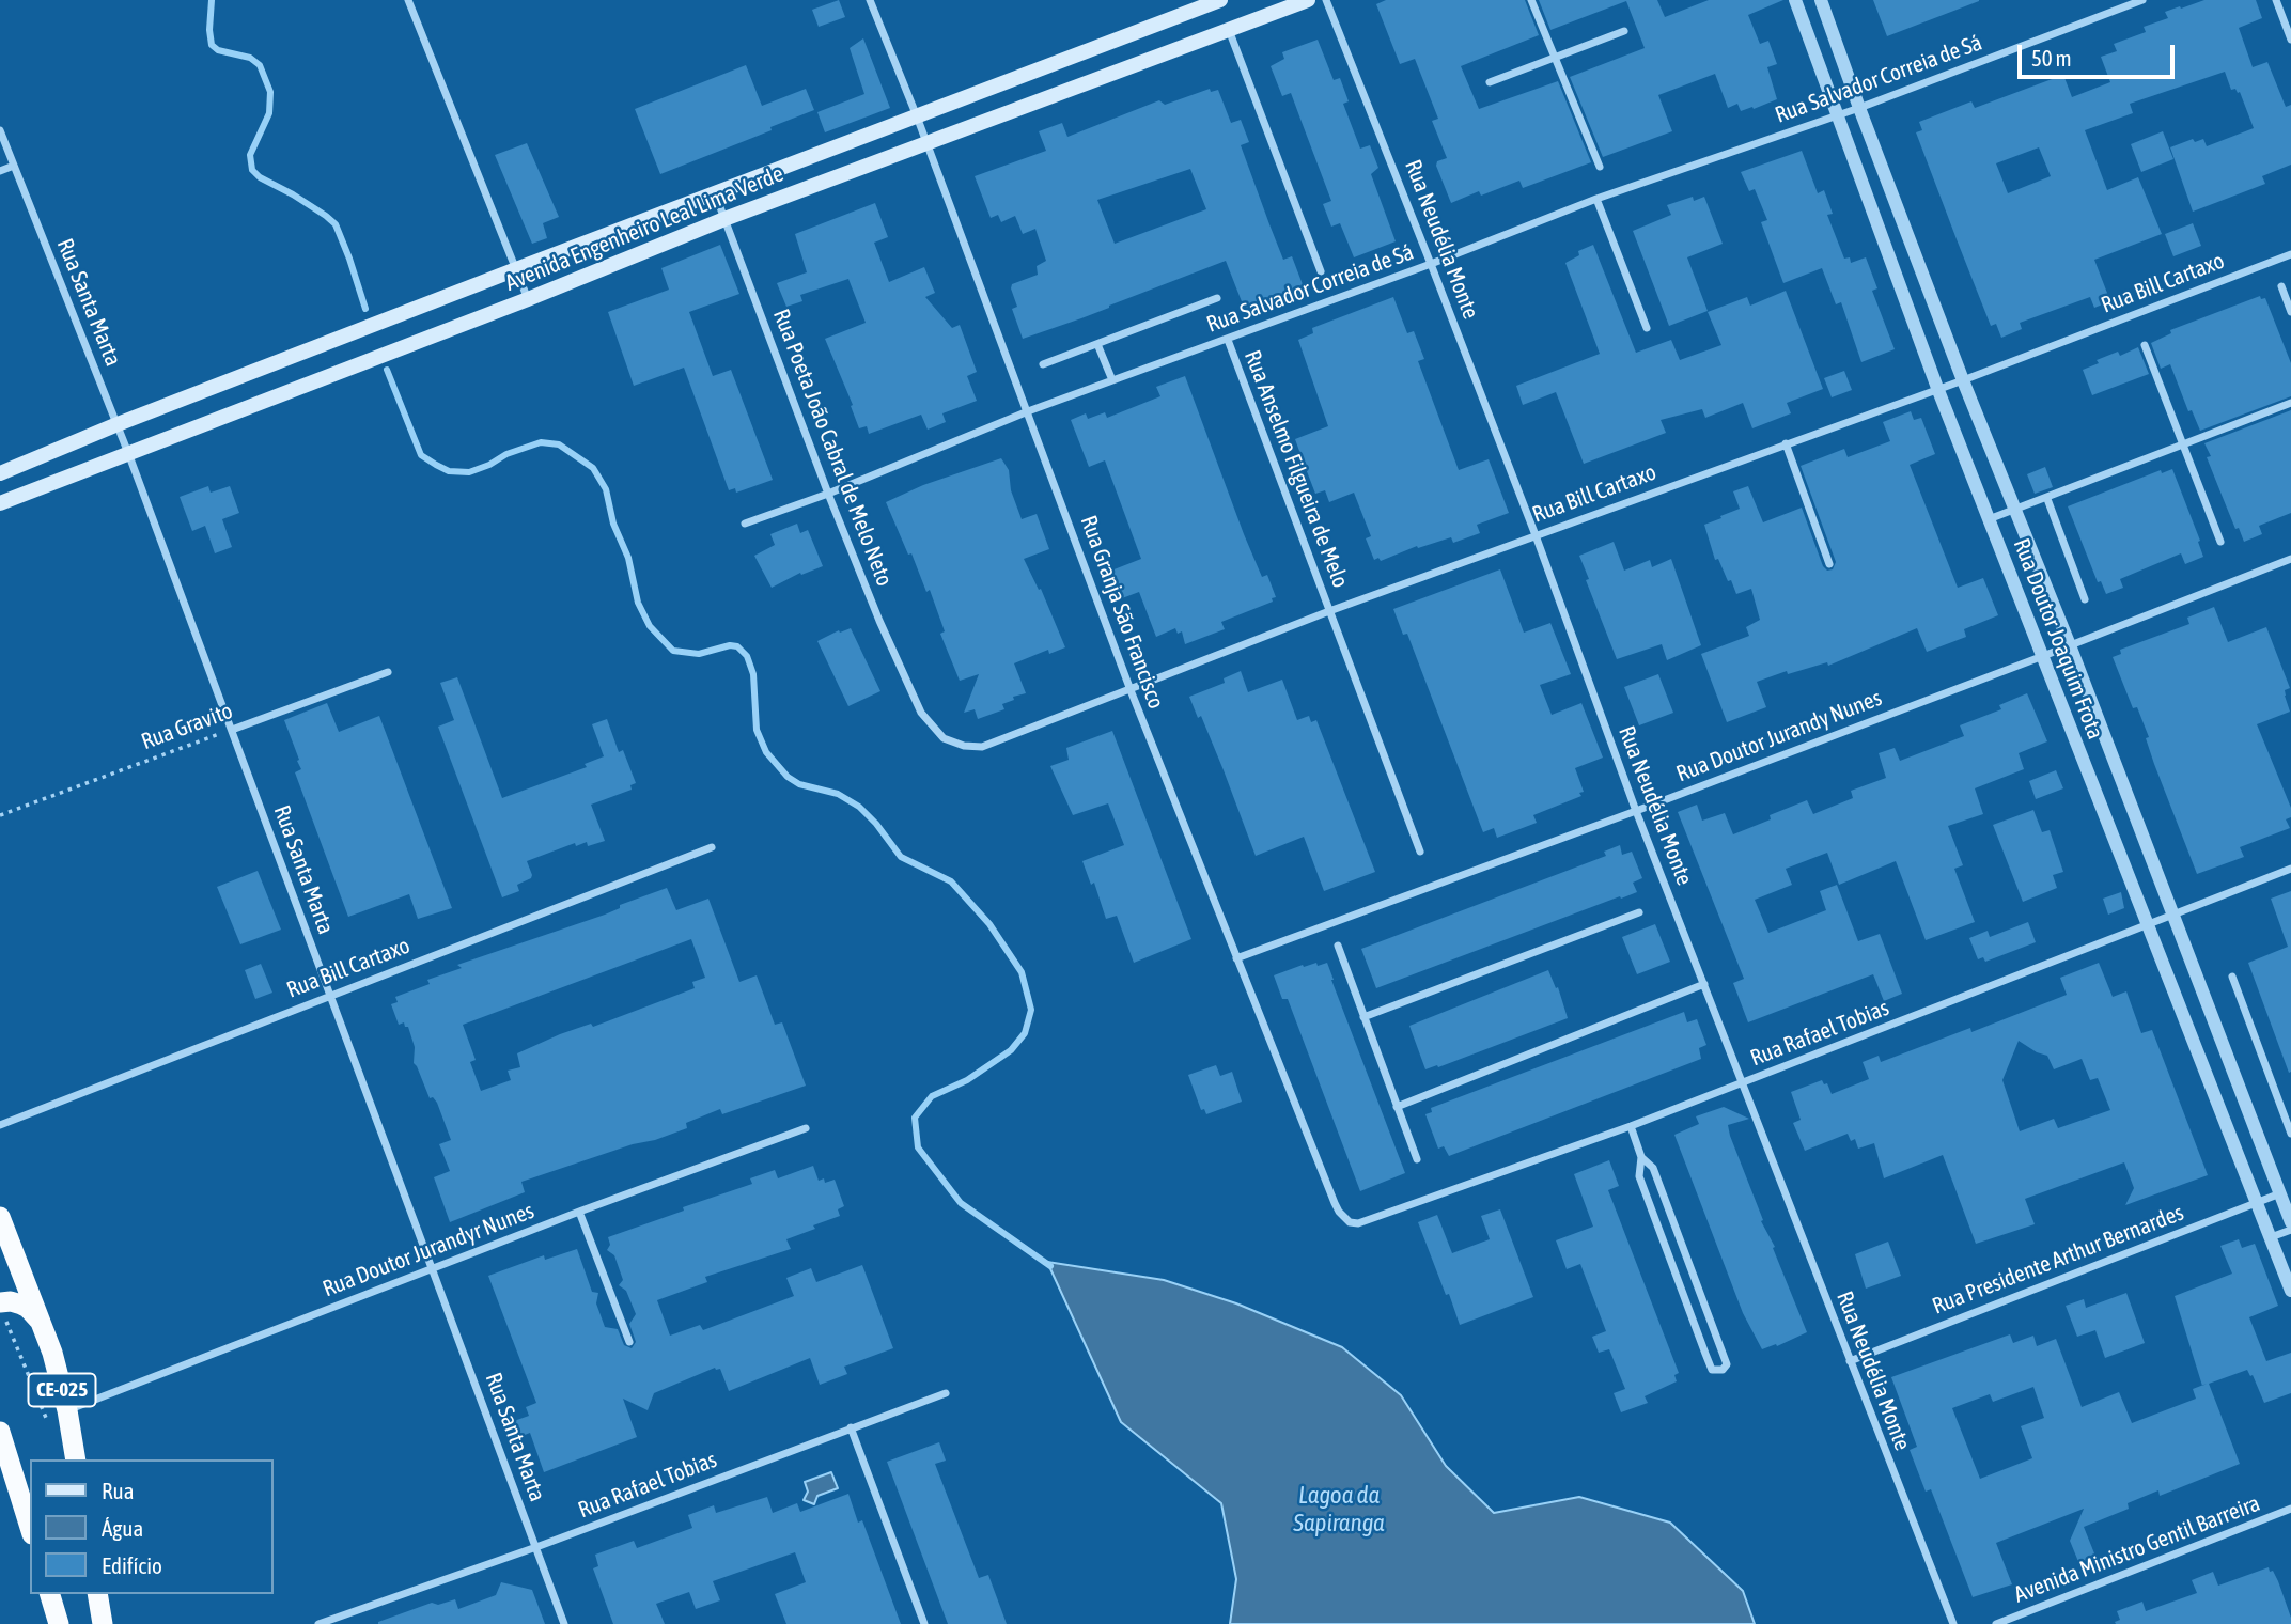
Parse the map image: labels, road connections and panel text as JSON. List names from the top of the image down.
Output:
{
  "streets": {
    "highway": ["CE-025"],
    "main road": ["Avenida Engenheiro Leal Lima Verde"],
    "street": [
      "Rua Salvador Correia de Sá",
      "Rua Neudélia Monte",
      "Rua Bill Cartaxo",
      "Rua Santa Marta",
      "Rua Poeta João Cabral de Melo Neto",
      "Rua Anselmo Filgueira de Melo",
      "Rua Granja São Francisco",
      "Rua Doutor Joaquim Frota",
      "Rua Gravito",
      "Rua Doutor Jurandy Nunes",
      "Rua Rafael Tobias",
      "Rua Doutor Jurandyr Nunes",
      "Rua Presidente Arthur Bernardes",
      "Avenida Ministro Gentil Barreira"
    ]
  },
  "crossings": [
    ["Rua Salvador Correia de Sá", "Rua Neudélia Monte"],
    ["Rua Salvador Correia de Sá", "Rua Poeta João Cabral de Melo Neto"],
    ["Rua Salvador Correia de Sá", "Rua Anselmo Filgueira de Melo"],
    ["Rua Salvador Correia de Sá", "Rua Granja São Francisco"],
    ["Rua Salvador Correia de Sá", "Rua Doutor Joaquim Frota"],
    ["Avenida Engenheiro Leal Lima Verde", "Rua Santa Marta"],
    ["Avenida Engenheiro Leal Lima Verde", "Rua Poeta João Cabral de Melo Neto"],
    ["Avenida Engenheiro Leal Lima Verde", "Rua Granja São Francisco"],
    ["Rua Neudélia Monte", "Rua Bill Cartaxo"],
    ["Rua Neudélia Monte", "Rua Doutor Jurandy Nunes"],
    ["Rua Neudélia Monte", "Rua Rafael Tobias"],
    ["Rua Neudélia Monte", "Rua Presidente Arthur Bernardes"],
    ["Rua Bill Cartaxo", "Rua Santa Marta"],
    ["Rua Bill Cartaxo", "Rua Poeta João Cabral de Melo Neto"],
    ["Rua Bill Cartaxo", "Rua Anselmo Filgueira de Melo"],
    ["Rua Bill Cartaxo", "Rua Granja São Francisco"],
    ["Rua Bill Cartaxo", "Rua Doutor Joaquim Frota"],
    ["Rua Santa Marta", "Rua Gravito"],
    ["Rua Santa Marta", "Rua Rafael Tobias"],
    ["Rua Santa Marta", "Rua Doutor Jurandyr Nunes"],
    ["Rua Granja São Francisco", "Rua Doutor Jurandy Nunes"],
    ["Rua Granja São Francisco", "Rua Rafael Tobias"],
    ["Rua Doutor Joaquim Frota", "Rua Doutor Jurandy Nunes"],
    ["Rua Doutor Joaquim Frota", "Rua Rafael Tobias"],
    ["Rua Doutor Joaquim Frota", "Rua Presidente Arthur Bernardes"],
    ["Rua Doutor Jurandyr Nunes", "CE-025"]
  ],
  "water": ["Lagoa da Sapiranga"],
  "legend": ["Rua", "Água", "Edifício"],
  "scale_bar": "50 m"
}
